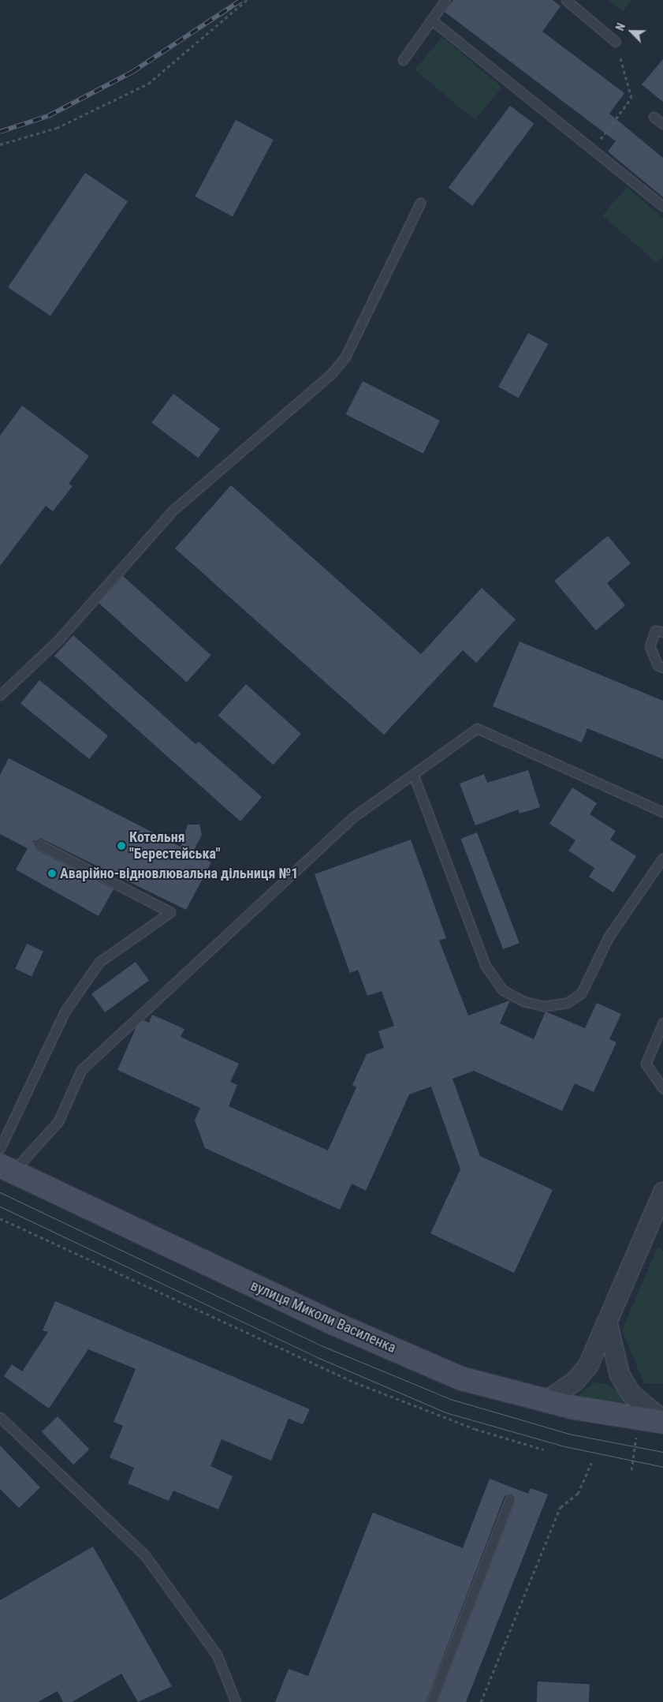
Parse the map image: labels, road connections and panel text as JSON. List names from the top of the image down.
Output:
{
  "streets": {
    "main road": ["вулиця Миколи Василенка"]
  },
  "places": ["Котельня \"Берестейська\"", "Аварійно-відновлювальна дільниця №1"],
  "north": "top left"
}
